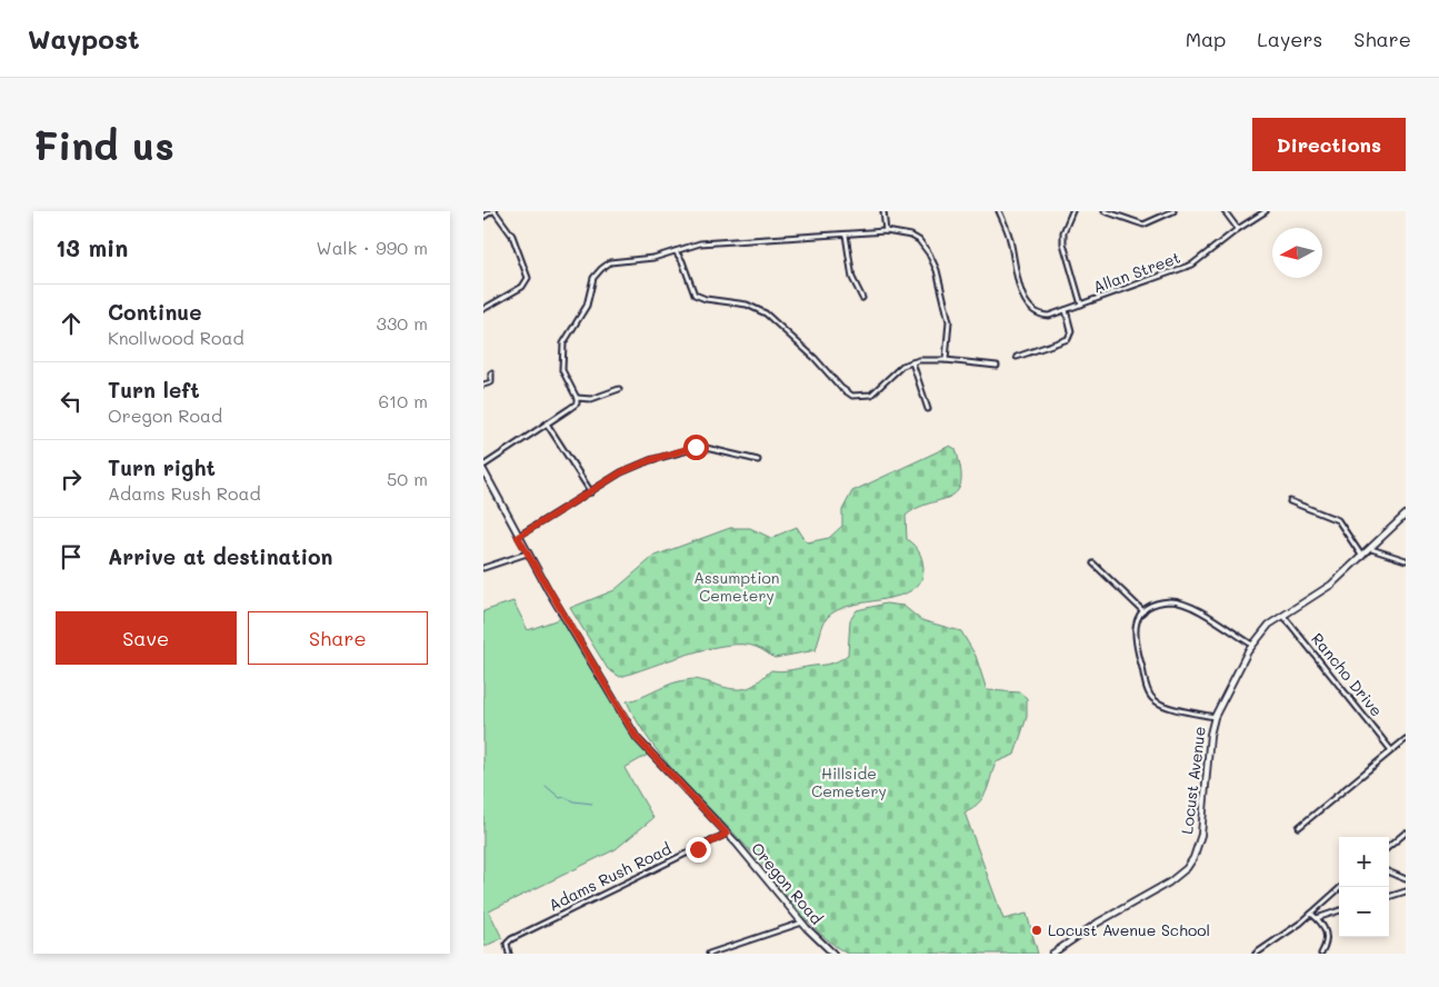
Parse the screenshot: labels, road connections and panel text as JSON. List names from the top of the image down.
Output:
{
  "streets": {
    "street": [
      "Allan Street",
      "Rancho Drive",
      "Locust Avenue",
      "Adams Rush Road",
      "Oregon Road"
    ]
  },
  "crossings": [
    ["Rancho Drive", "Locust Avenue"],
    ["Adams Rush Road", "Oregon Road"]
  ],
  "parks": ["Assumption Cemetery", "Hillside Cemetery"],
  "places": ["Locust Avenue School"],
  "north": "left",
  "page": {
    "header": "Waypost",
    "nav": ["Map", "Layers", "Share"],
    "buttons": [
      "Directions",
      ["Save", "Share"]
    ],
    "title": "Find us",
    "heading": ["13 min", "Walk · 990 m"],
    "list": [
      ["Continue", "Knollwood Road", "330 m"],
      ["Turn left", "Oregon Road", "610 m"],
      ["Turn right", "Adams Rush Road", "50 m"],
      "Arrive at destination"
    ],
    "map_buttons": ["+", "−"]
  }
}
